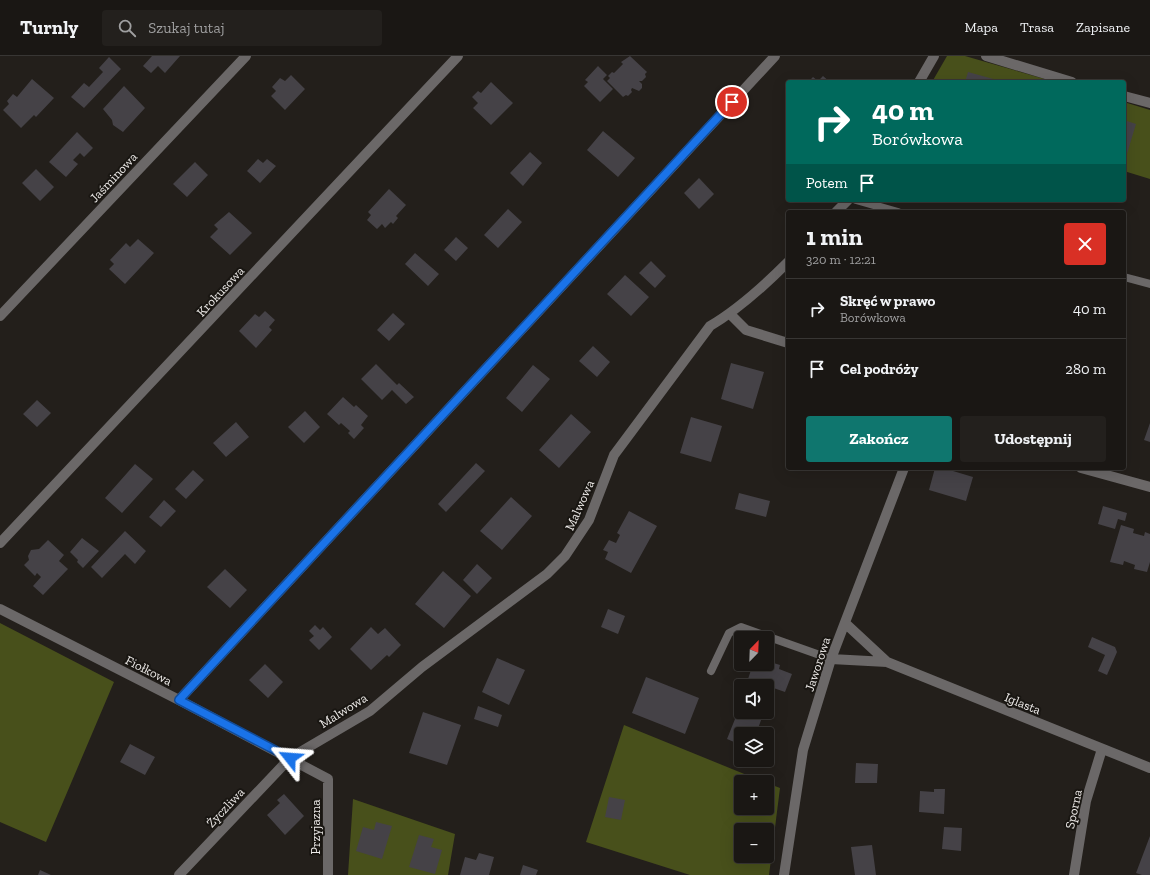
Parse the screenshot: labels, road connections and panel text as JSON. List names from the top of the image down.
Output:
{
  "streets": {
    "street": [
      "Jaśminowa",
      "Krokusowa",
      "Malwowa",
      "Jaworowa",
      "Fiołkowa",
      "Iglasta",
      "Życzliwa",
      "Sporna",
      "Przyjazna"
    ]
  },
  "crossings": [
    ["Malwowa", "Fiołkowa"],
    ["Malwowa", "Życzliwa"],
    ["Jaworowa", "Iglasta"],
    ["Fiołkowa", "Życzliwa"],
    ["Fiołkowa", "Przyjazna"],
    ["Iglasta", "Sporna"]
  ],
  "north": "top right",
  "page": {
    "header": "Turnly",
    "search": "Szukaj tutaj",
    "nav": ["Mapa", "Trasa", "Zapisane"],
    "turn": ["40 m", "Borówkowa"],
    "then": "Potem",
    "heading": ["1 min", "320 m · 12:21"],
    "list": [
      {
        "name": "Skręć w prawo",
        "note": "Borówkowa",
        "value": "40 m"
      },
      {
        "name": "Cel podróży",
        "value": "280 m"
      }
    ],
    "buttons": ["Zakończ", "Udostępnij"],
    "map_buttons": ["+", "−"]
  }
}
